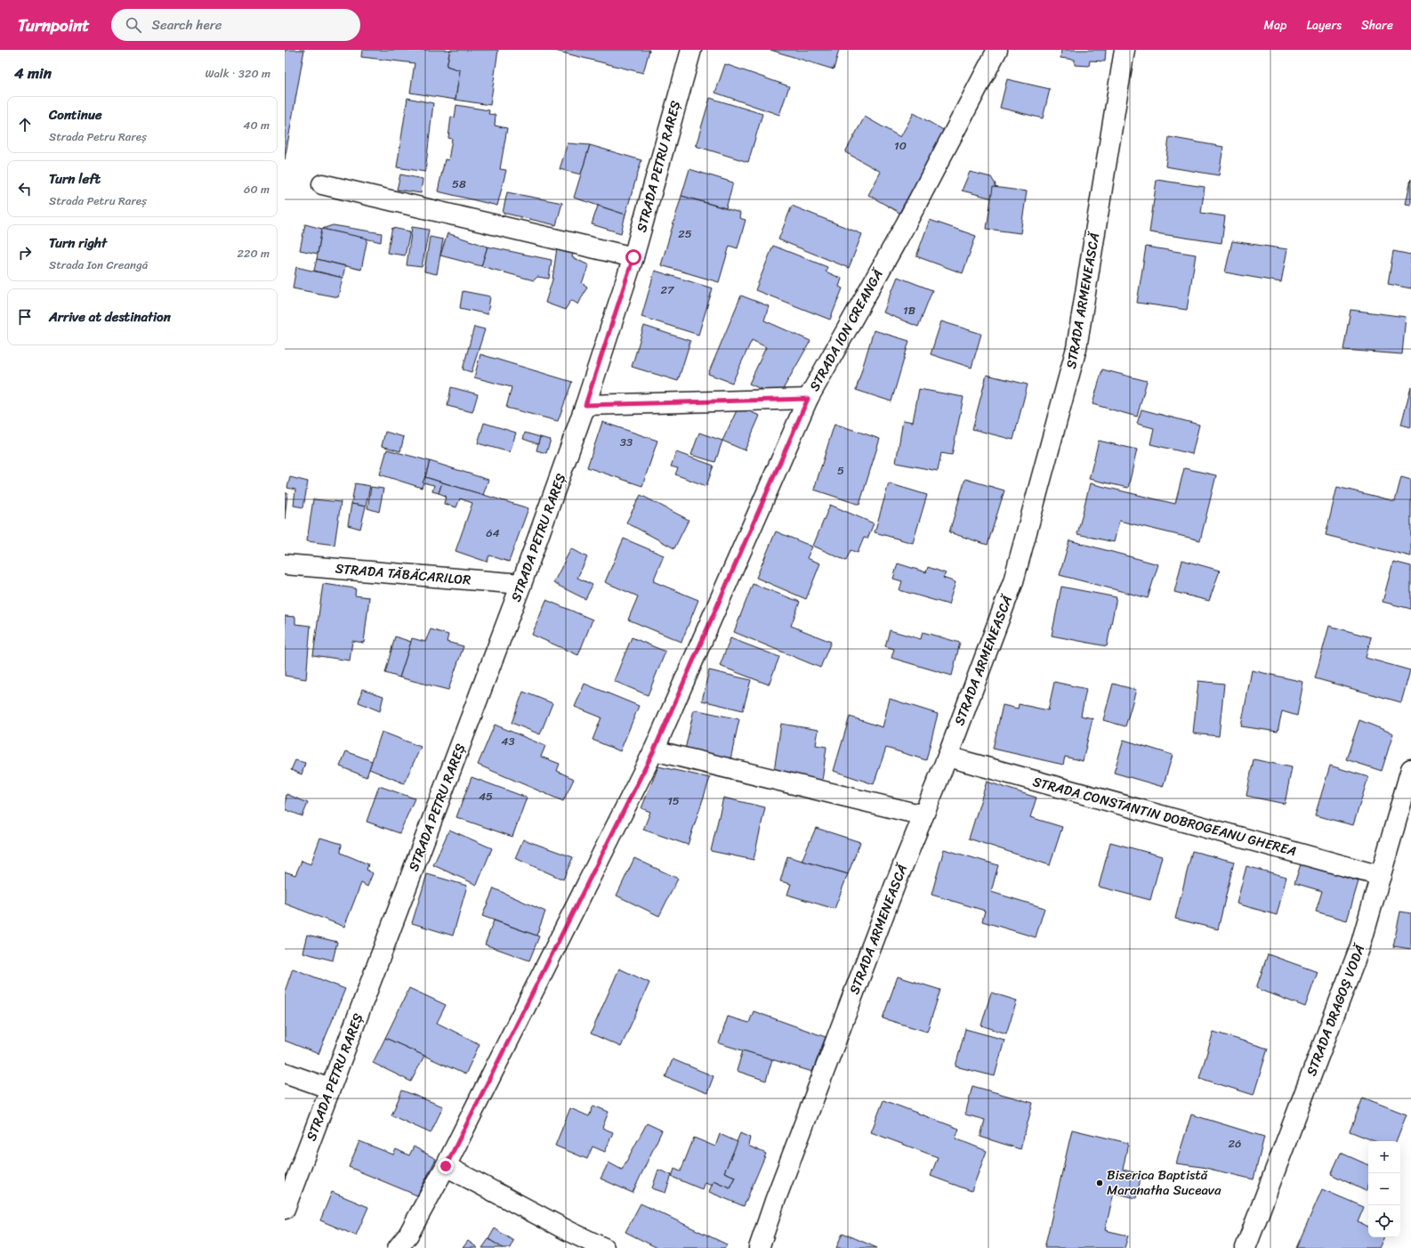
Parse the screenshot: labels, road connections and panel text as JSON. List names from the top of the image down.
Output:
{
  "streets": {
    "street": [
      "STRADA PETRU RAREȘ",
      "STRADA ARMENEASCĂ",
      "STRADA ION CREANGĂ",
      "STRADA TĂBĂCARILOR",
      "STRADA CONSTANTIN DOBROGEANU GHEREA",
      "STRADA DRAGOȘ VODĂ"
    ]
  },
  "crossings": [
    ["STRADA PETRU RAREȘ", "STRADA TĂBĂCARILOR"],
    ["STRADA ARMENEASCĂ", "STRADA CONSTANTIN DOBROGEANU GHEREA"],
    ["STRADA CONSTANTIN DOBROGEANU GHEREA", "STRADA DRAGOȘ VODĂ"]
  ],
  "places": ["Biserica Baptistă Maranatha Suceava"],
  "house_numbers": [
    "10",
    "58",
    "25",
    "27",
    "1B",
    "33",
    "5",
    "64",
    "43",
    "45",
    "15",
    "26"
  ],
  "page": {
    "header": "Turnpoint",
    "search": "Search here",
    "nav": ["Map", "Layers", "Share"],
    "heading": ["4 min", "Walk · 320 m"],
    "list": [
      ["Continue", "Strada Petru Rareș", "40 m"],
      ["Turn left", "Strada Petru Rareș", "60 m"],
      ["Turn right", "Strada Ion Creangă", "220 m"],
      "Arrive at destination"
    ],
    "map_buttons": ["+", "−"]
  }
}
